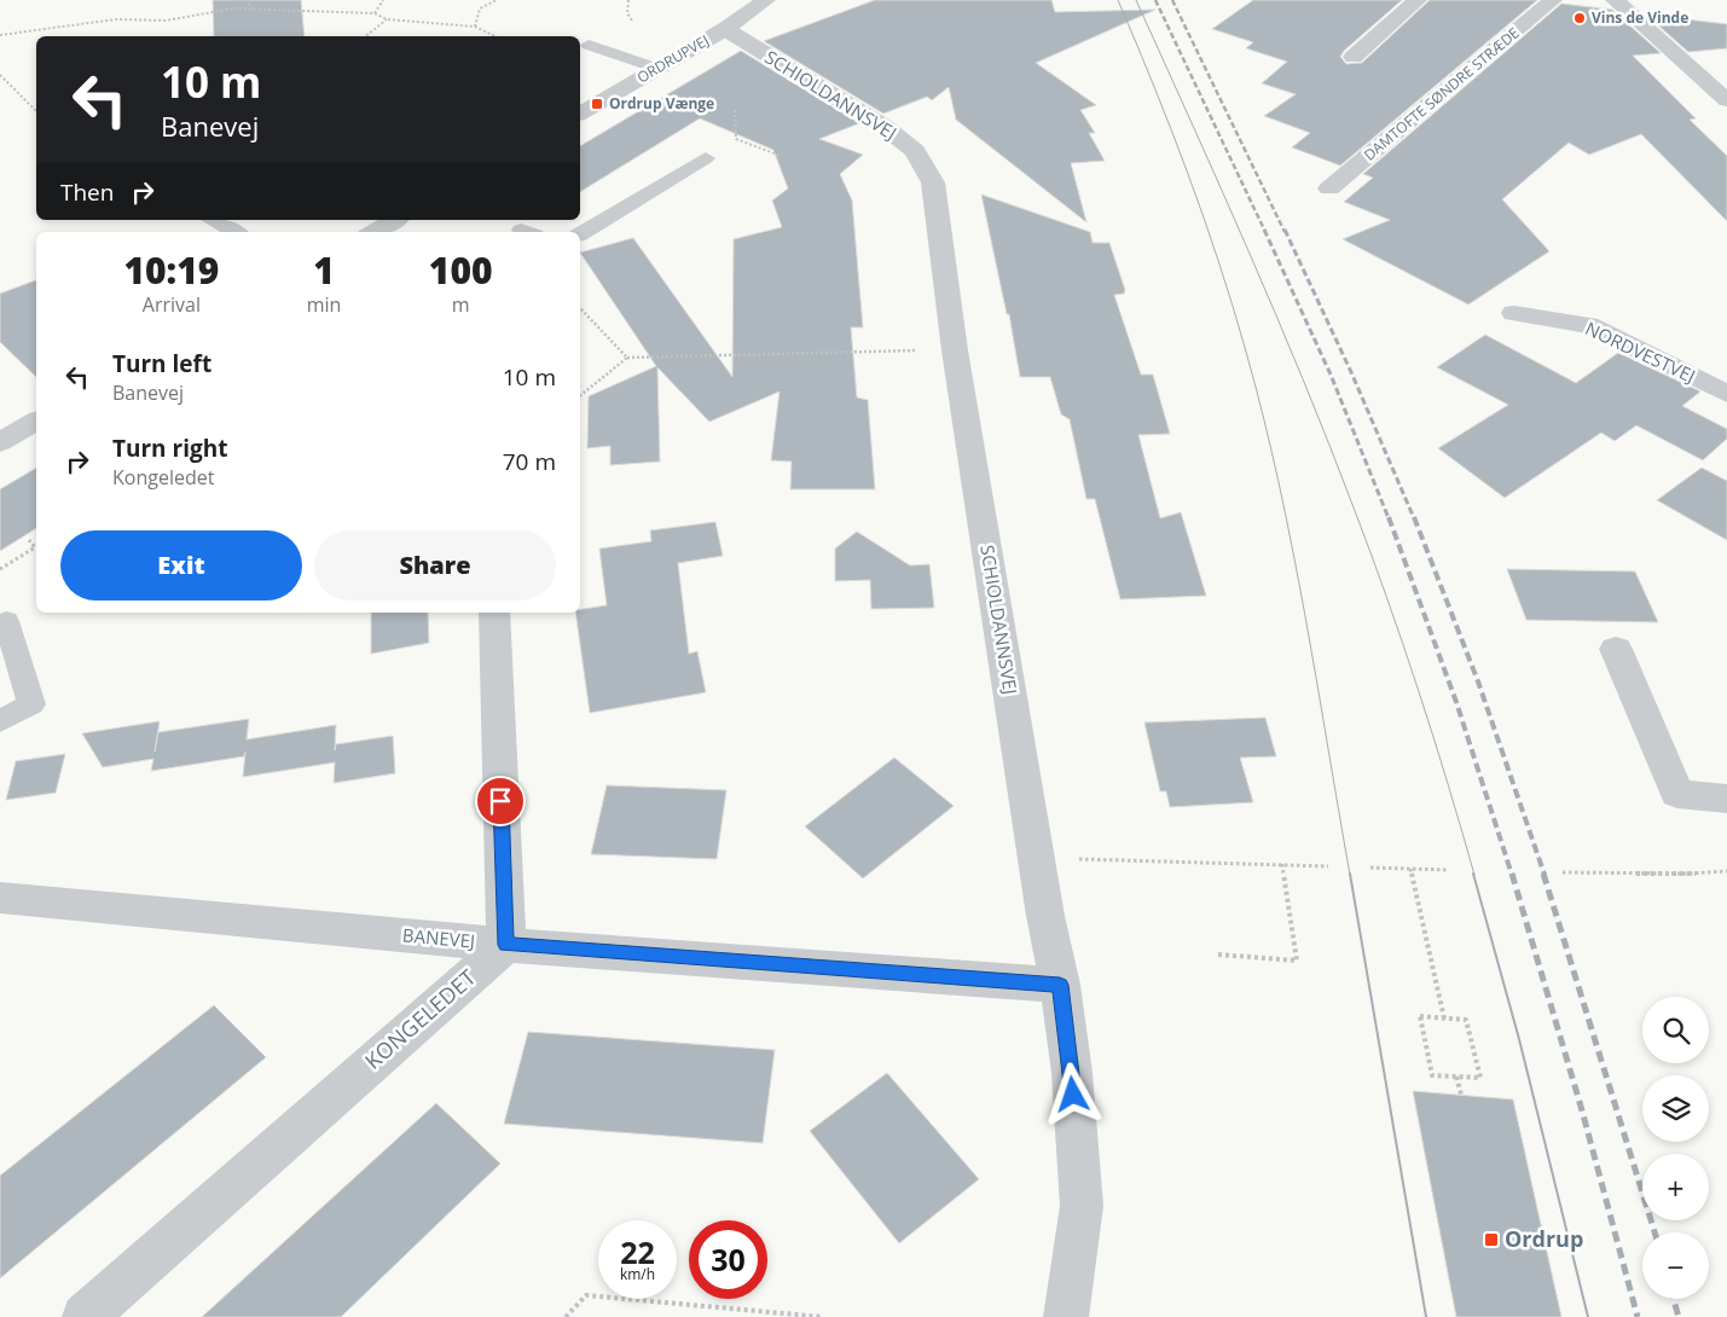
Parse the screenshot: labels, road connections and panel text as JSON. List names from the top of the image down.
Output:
{
  "streets": {
    "street": [
      "ORDRUPVEJ",
      "DAMTOFTE SØNDRE STRÆDE",
      "SCHIOLDANNSVEJ",
      "NORDVESTVEJ",
      "BANEVEJ",
      "KONGELEDET"
    ]
  },
  "crossings": [
    ["ORDRUPVEJ", "SCHIOLDANNSVEJ"],
    ["SCHIOLDANNSVEJ", "BANEVEJ"],
    ["BANEVEJ", "KONGELEDET"]
  ],
  "places": {
    "other": ["Vins de Vinde"],
    "transit": ["Ordrup Vænge", "Ordrup"]
  },
  "page": {
    "turn": ["10 m", "Banevej"],
    "then": "Then",
    "eta": [
      "10:19",
      "Arrival",
      "1",
      "min",
      "100",
      "m"
    ],
    "list": [
      {
        "name": "Turn left",
        "note": "Banevej",
        "value": "10 m"
      },
      {
        "name": "Turn right",
        "note": "Kongeledet",
        "value": "70 m"
      }
    ],
    "buttons": ["Exit", "Share"],
    "map_buttons": ["+", "−"],
    "speed": "22 km/h",
    "limit": "30"
  }
}
